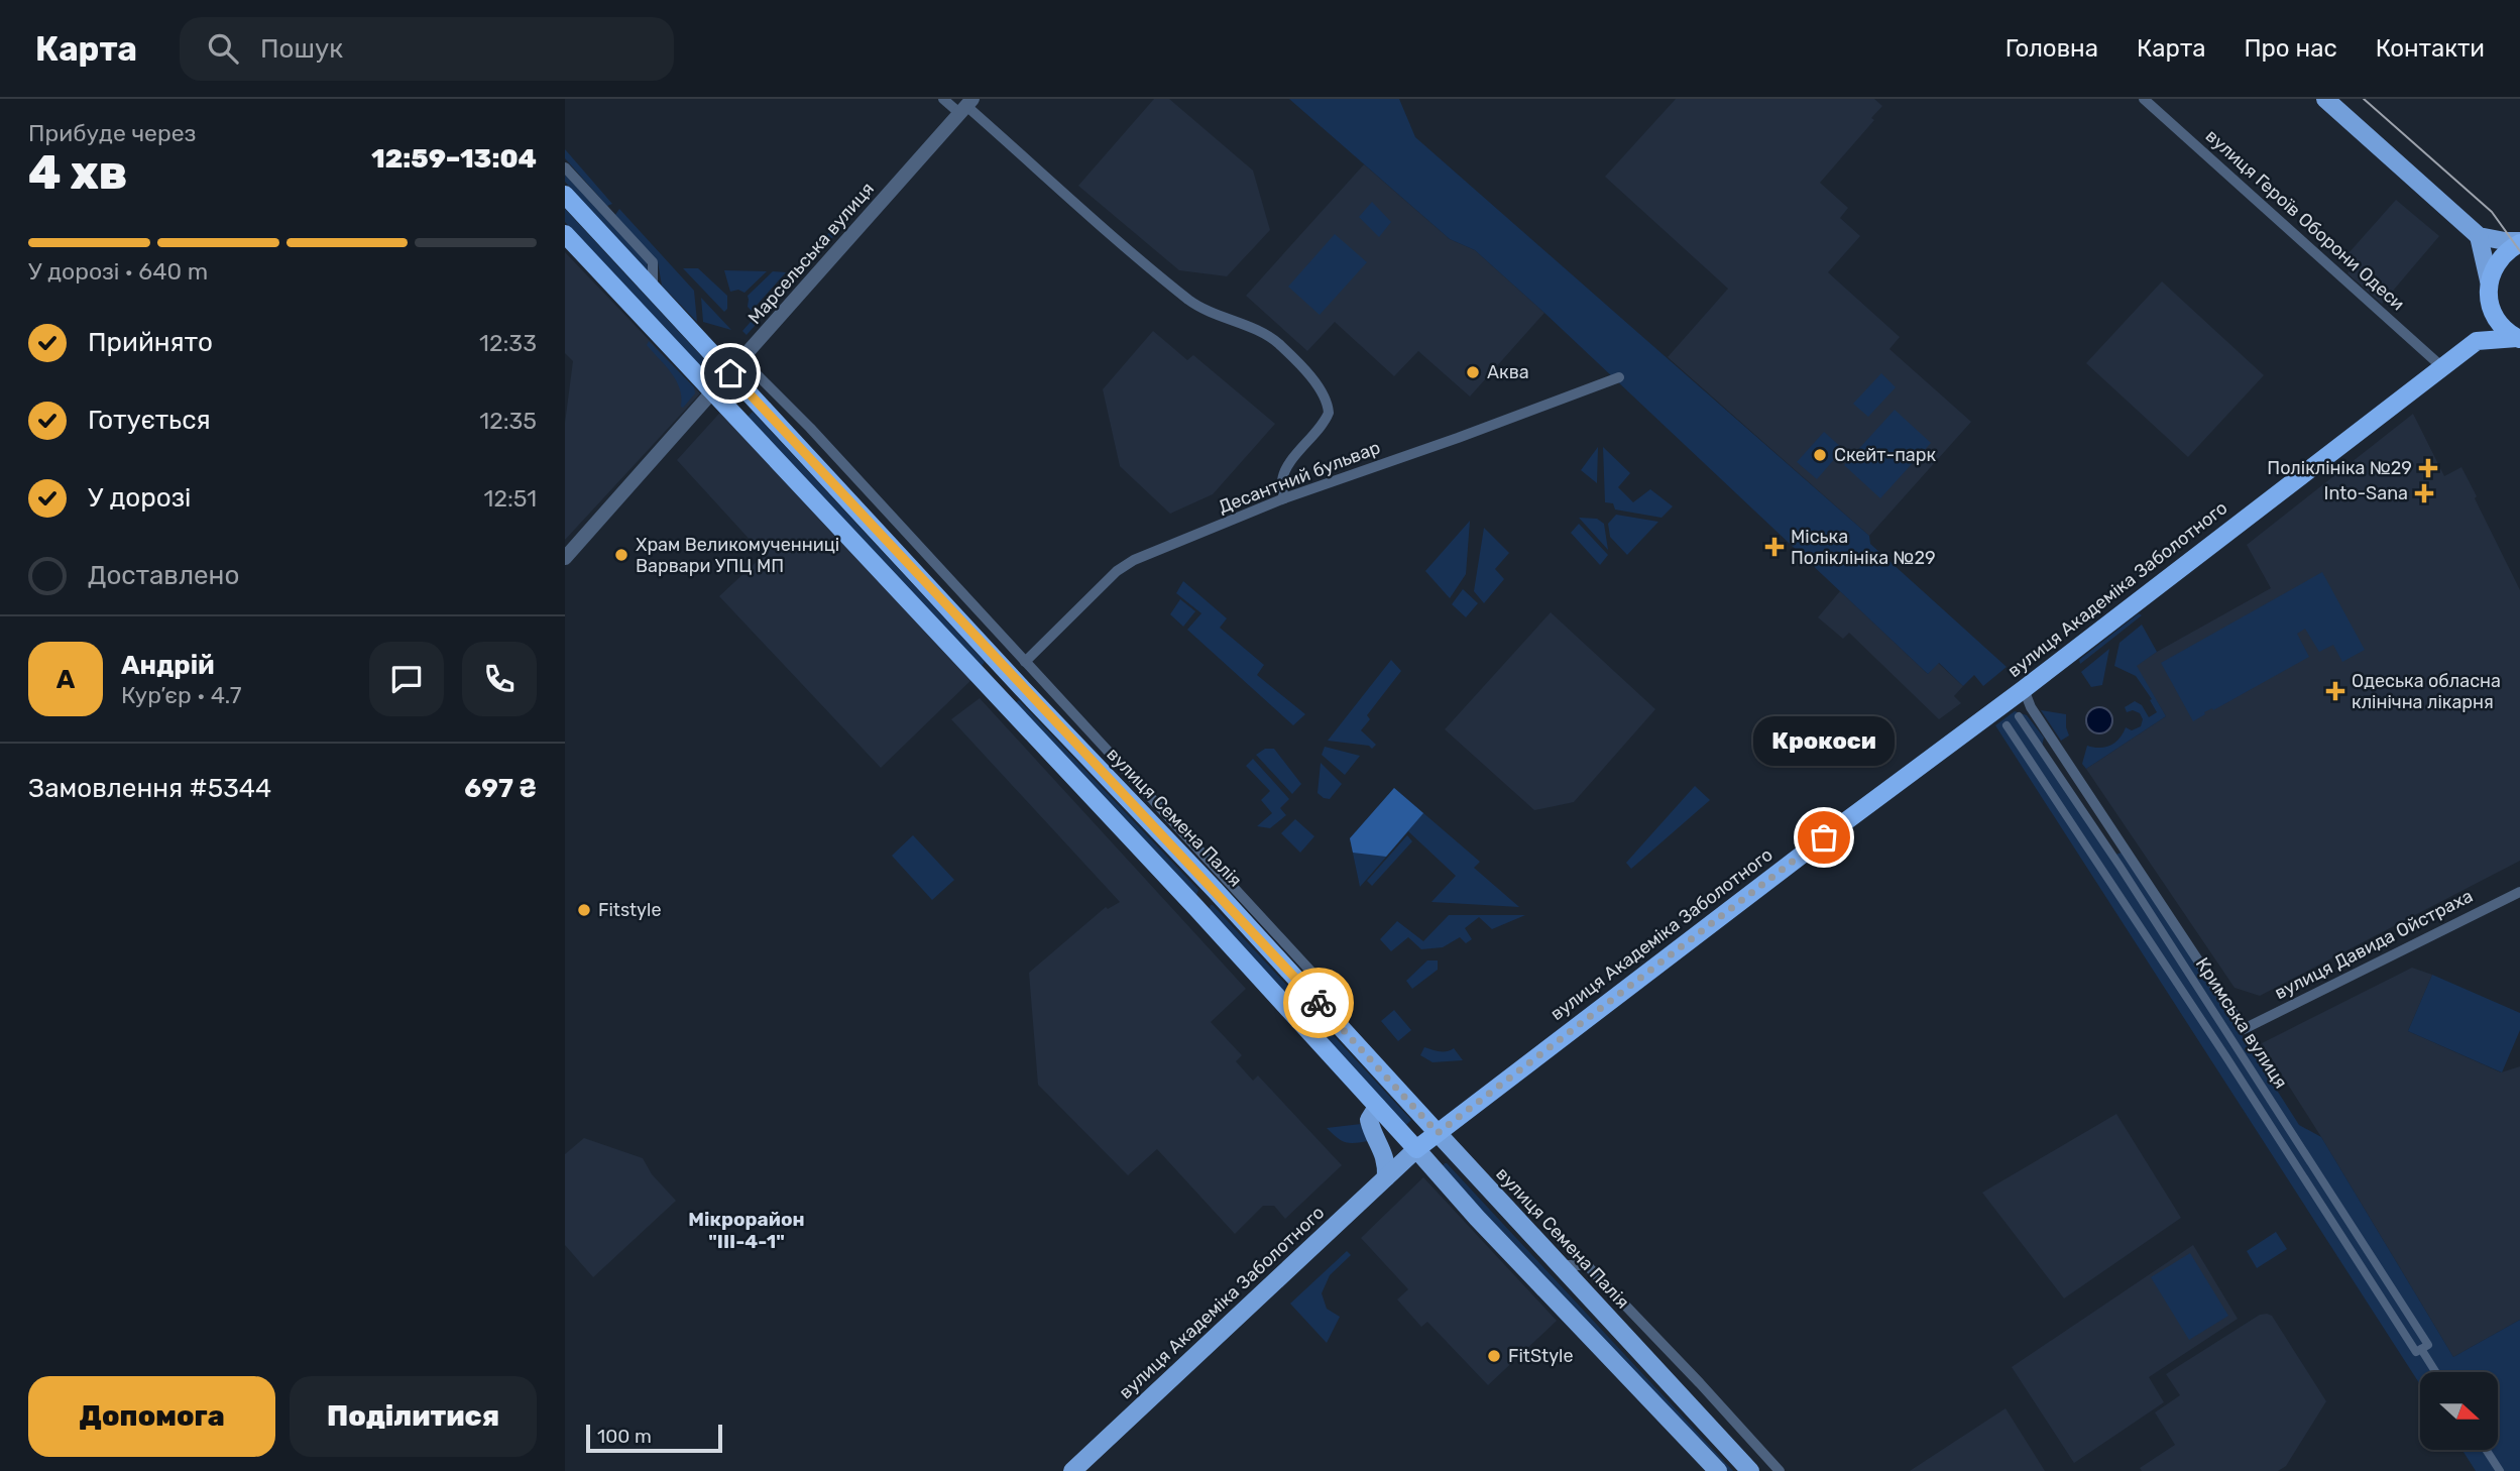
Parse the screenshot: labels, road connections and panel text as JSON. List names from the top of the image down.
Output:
{
  "streets": {
    "highway": ["вулиця Академіка Заболотного", "вулиця Семена Палія"],
    "street": [
      "вулиця Героїв Оборони Одеси",
      "Марсельська вулиця",
      "Десантний бульвар",
      "вулиця Давида Ойстраха",
      "Кримська вулиця"
    ]
  },
  "crossings": [
    ["вулиця Героїв Оборони Одеси", "вулиця Академіка Заболотного"],
    ["Марсельська вулиця", "вулиця Семена Палія"],
    ["вулиця Академіка Заболотного", "вулиця Семена Палія"],
    ["вулиця Академіка Заболотного", "Кримська вулиця"],
    ["вулиця Давида Ойстраха", "Кримська вулиця"]
  ],
  "districts": ["Мікрорайон \"ІІІ-4-1\""],
  "places": {
    "other": [
      "Аква",
      "Скейт-парк",
      "Храм Великомученниці Варвари УПЦ МП",
      "Крокоси",
      "Fitstyle",
      "FitStyle"
    ],
    "health": [
      "Поліклініка №29",
      "Into-Sana",
      "Міська Поліклініка №29",
      "Одеська обласна клінічна лікарня"
    ]
  },
  "scale_bar": "100 m",
  "north": "right",
  "page": {
    "header": "Карта",
    "search": "Пошук",
    "nav": [
      "Головна",
      "Карта",
      "Про нас",
      "Контакти"
    ],
    "heading": ["4 хв", "Прибуде через", "12:59–13:04"],
    "panel": [
      "Андрій",
      "Кур’єр · 4.7",
      "Замовлення #5344",
      "697 ₴"
    ],
    "bar": "У дорозі · 640 m",
    "list": [
      ["Прийнято", "12:33"],
      ["Готується", "12:35"],
      ["У дорозі", "12:51"],
      "Доставлено"
    ],
    "round": "А",
    "bubble": "Крокоси",
    "buttons": ["Допомога", "Поділитися"],
    "scale": "100 m"
  }
}
